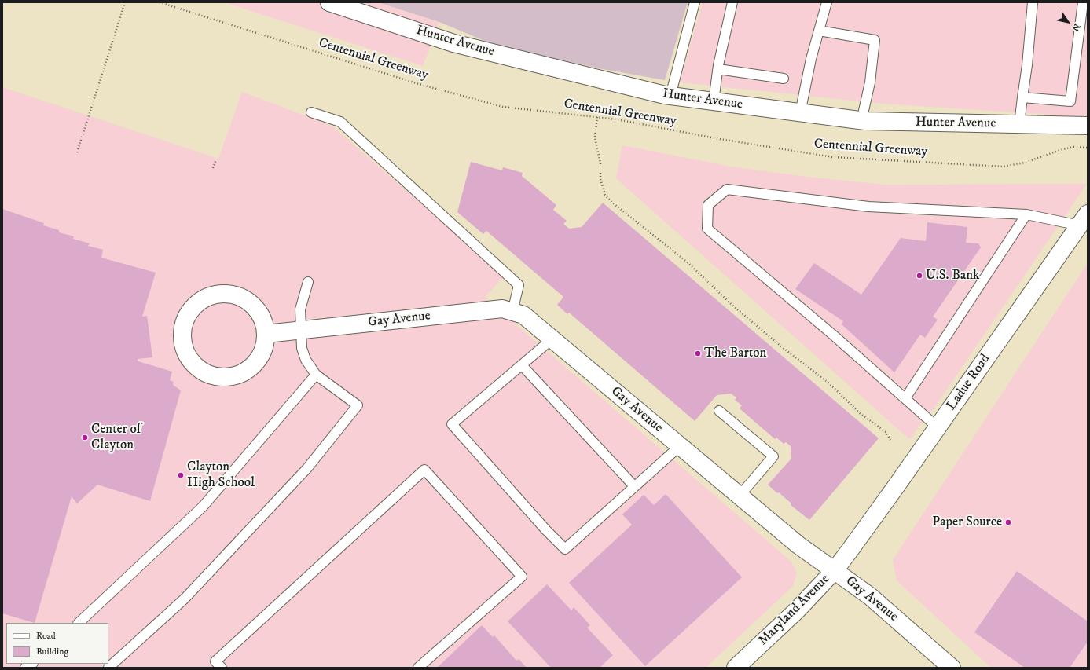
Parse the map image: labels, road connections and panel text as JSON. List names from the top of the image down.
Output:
{
  "streets": {
    "street": [
      "Hunter Avenue",
      "Gay Avenue",
      "Ladue Road",
      "Maryland Avenue"
    ],
    "path": ["Centennial Greenway"]
  },
  "crossings": [
    ["Gay Avenue", "Maryland Avenue"],
    ["Ladue Road", "Maryland Avenue"]
  ],
  "places": [
    "U.S. Bank",
    "The Barton",
    "Center of Clayton",
    "Clayton High School",
    "Paper Source"
  ],
  "legend": ["Road", "Building"],
  "north": "bottom right"
}
